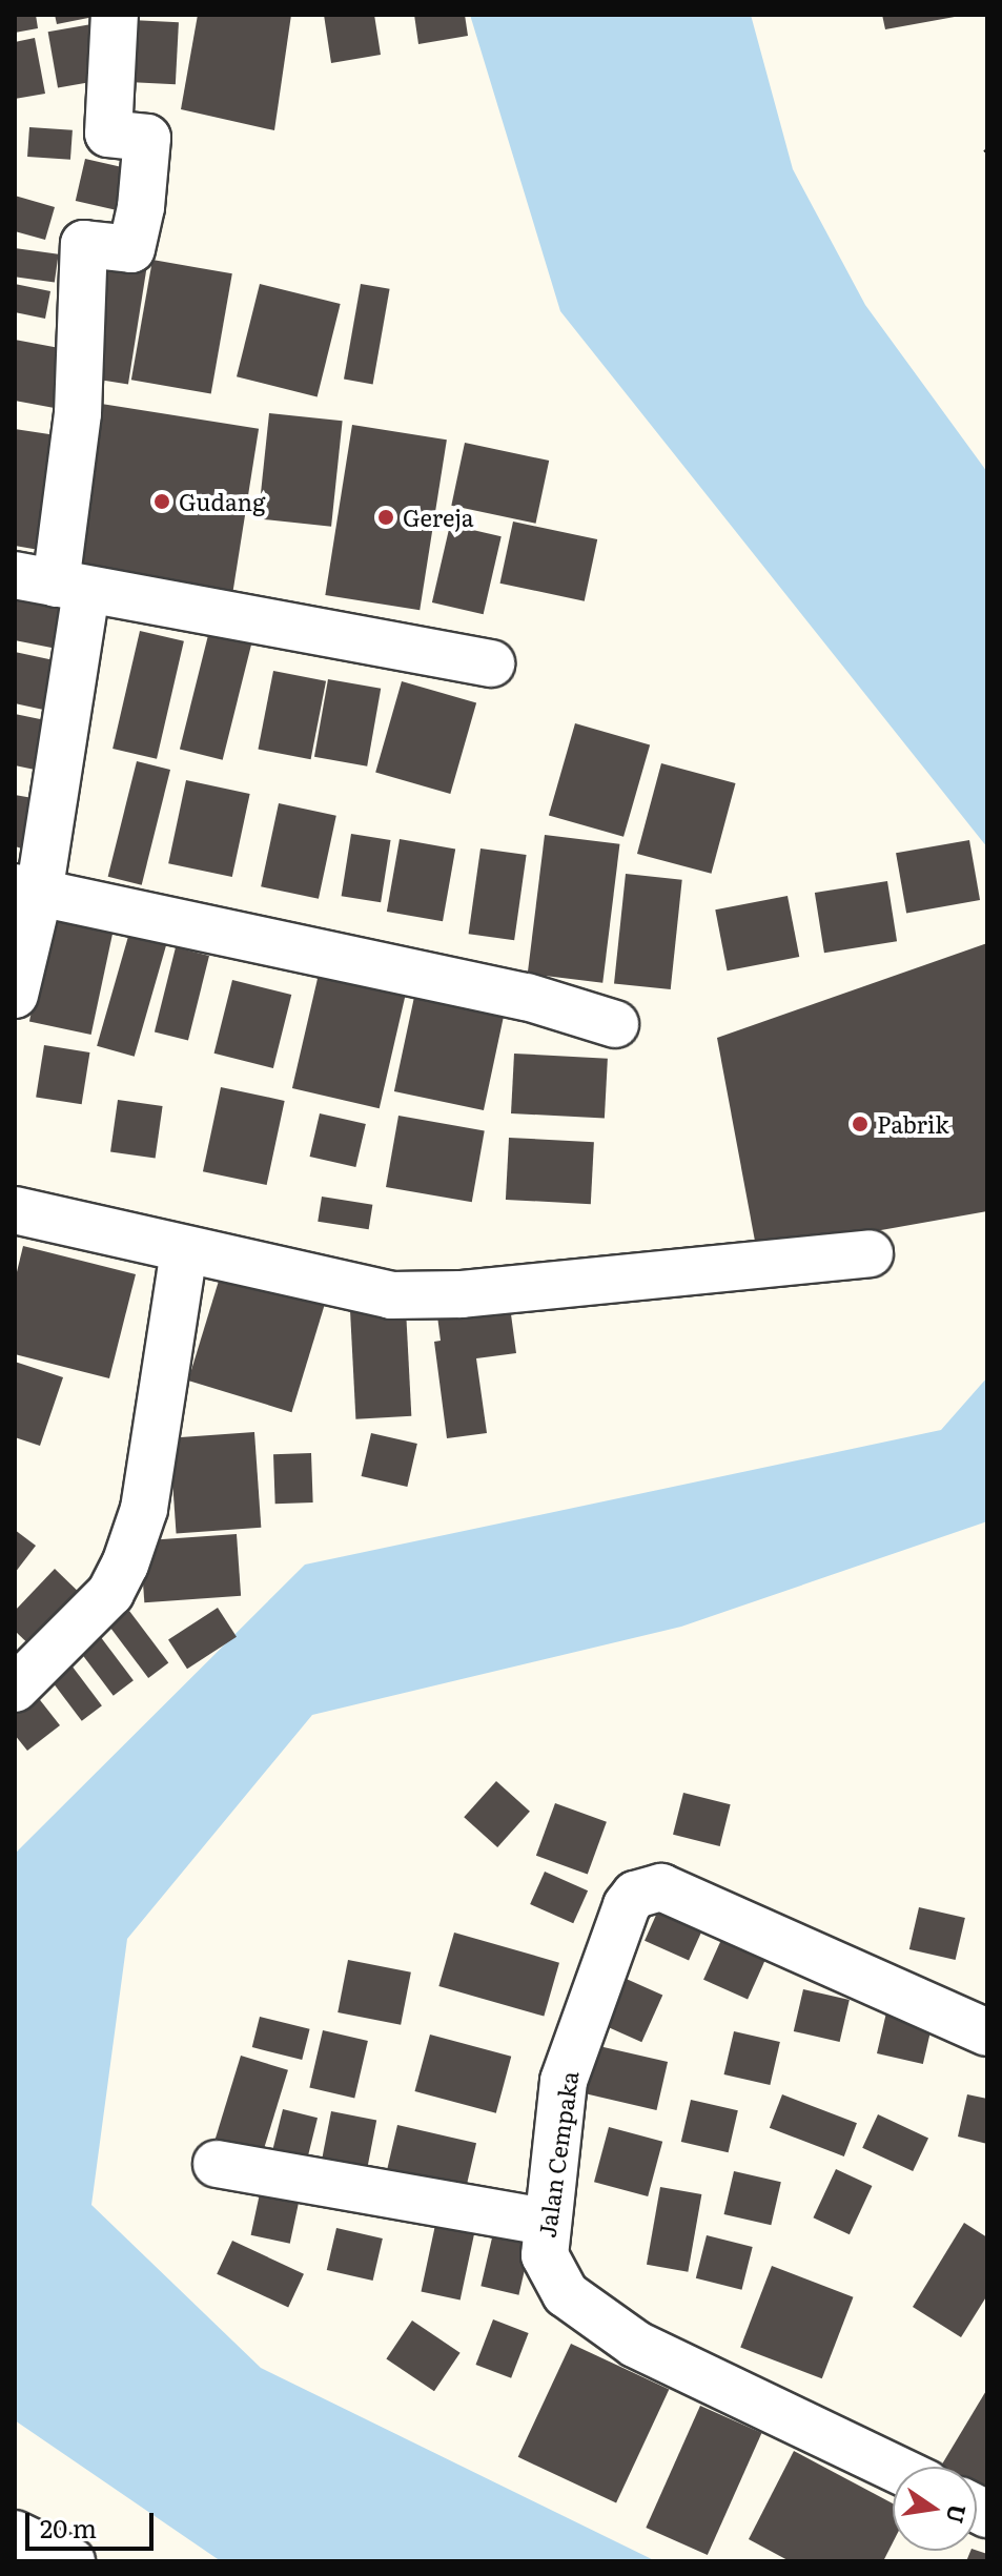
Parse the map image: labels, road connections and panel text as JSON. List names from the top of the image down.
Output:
{
  "streets": {
    "street": ["Jalan Cempaka"]
  },
  "places": ["Gudang", "Gereja", "Pabrik"],
  "scale_bar": "20 m",
  "north": "right"
}
